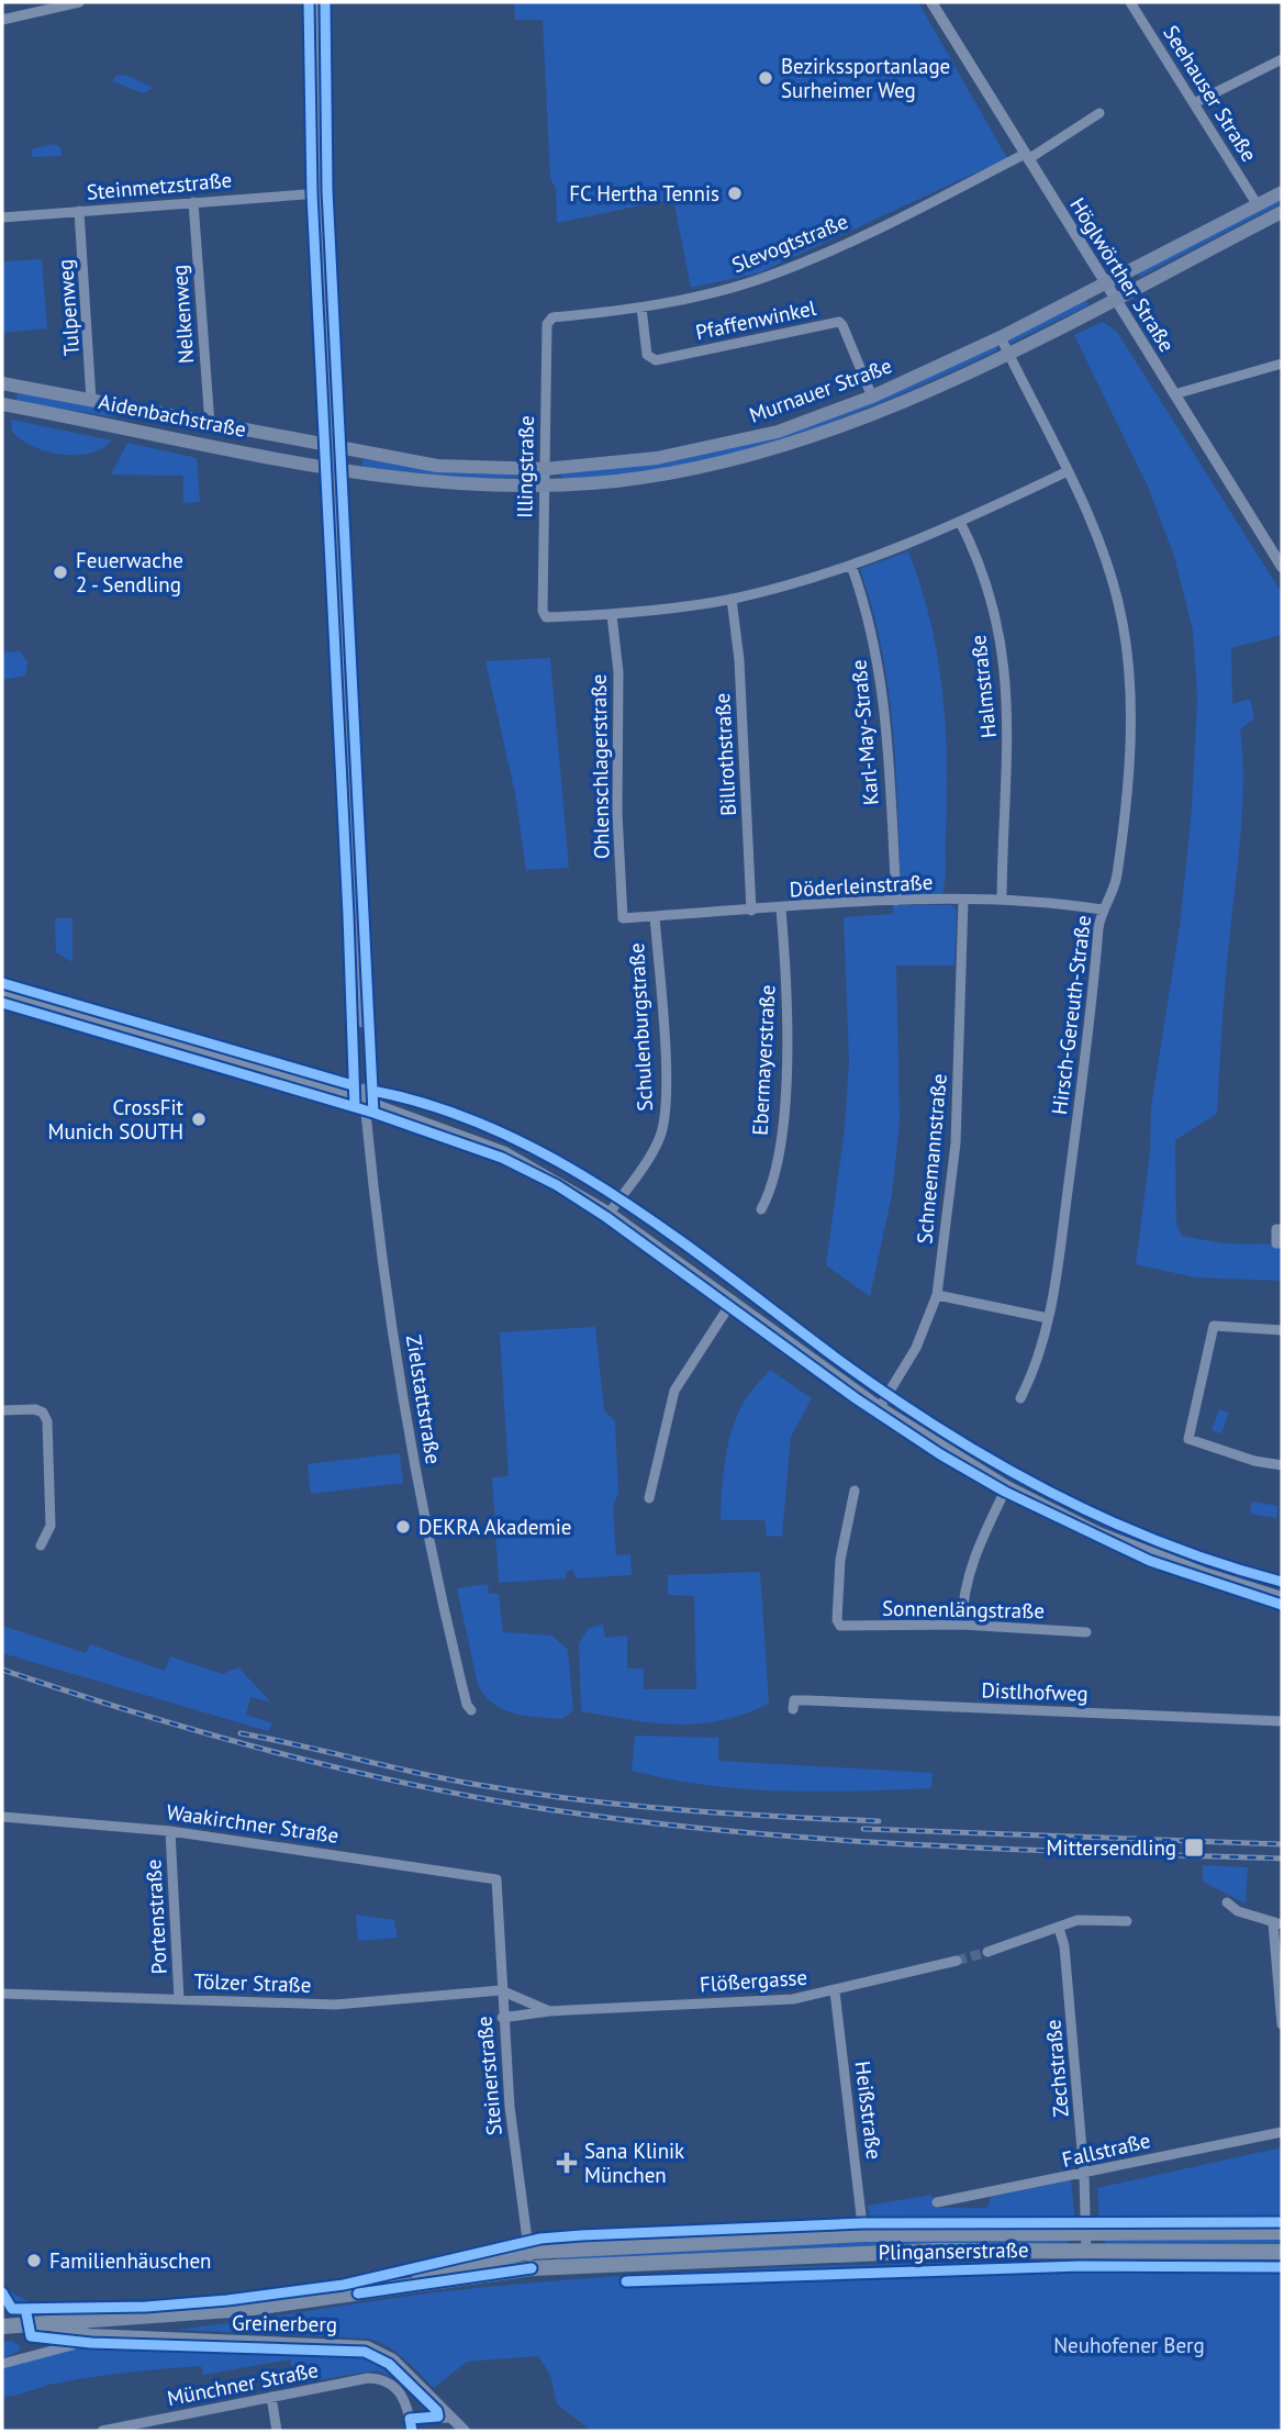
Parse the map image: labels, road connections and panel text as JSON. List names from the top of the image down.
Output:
{
  "streets": {
    "main road": ["Murnauer Straße", "Aidenbachstraße", "Plinganserstraße"],
    "street": [
      "Seehauser Straße",
      "Steinmetzstraße",
      "Slevogtstraße",
      "Höglwörther Straße",
      "Tulpenweg",
      "Nelkenweg",
      "Pfaffenwinkel",
      "Illingstraße",
      "Halmstraße",
      "Karl-May-Straße",
      "Billrothstraße",
      "Ohlenschlagerstraße",
      "Döderleinstraße",
      "Hirsch-Gereuth-Straße",
      "Schulenburgstraße",
      "Ebermayerstraße",
      "Schneemannstraße",
      "Zielstattstraße",
      "Sonnenlängstraße",
      "Distlhofweg",
      "Waakirchner Straße",
      "Portenstraße",
      "Flößergasse",
      "Tölzer Straße",
      "Zechstraße",
      "Steinerstraße",
      "Heißstraße",
      "Fallstraße",
      "Greinerberg",
      "Münchner Straße"
    ]
  },
  "crossings": [
    ["Seehauser Straße", "Murnauer Straße"],
    ["Steinmetzstraße", "Tulpenweg"],
    ["Steinmetzstraße", "Nelkenweg"],
    ["Slevogtstraße", "Höglwörther Straße"],
    ["Slevogtstraße", "Pfaffenwinkel"],
    ["Slevogtstraße", "Illingstraße"],
    ["Höglwörther Straße", "Murnauer Straße"],
    ["Tulpenweg", "Aidenbachstraße"],
    ["Nelkenweg", "Aidenbachstraße"],
    ["Pfaffenwinkel", "Murnauer Straße"],
    ["Murnauer Straße", "Aidenbachstraße"],
    ["Murnauer Straße", "Illingstraße"],
    ["Murnauer Straße", "Hirsch-Gereuth-Straße"],
    ["Illingstraße", "Ohlenschlagerstraße"],
    ["Halmstraße", "Döderleinstraße"],
    ["Karl-May-Straße", "Döderleinstraße"],
    ["Billrothstraße", "Döderleinstraße"],
    ["Ohlenschlagerstraße", "Döderleinstraße"],
    ["Döderleinstraße", "Hirsch-Gereuth-Straße"],
    ["Döderleinstraße", "Schulenburgstraße"],
    ["Döderleinstraße", "Ebermayerstraße"],
    ["Döderleinstraße", "Schneemannstraße"],
    ["Waakirchner Straße", "Portenstraße"],
    ["Waakirchner Straße", "Steinerstraße"],
    ["Portenstraße", "Tölzer Straße"],
    ["Flößergasse", "Tölzer Straße"],
    ["Flößergasse", "Steinerstraße"],
    ["Flößergasse", "Heißstraße"],
    ["Tölzer Straße", "Steinerstraße"],
    ["Zechstraße", "Fallstraße"],
    ["Zechstraße", "Plinganserstraße"],
    ["Steinerstraße", "Plinganserstraße"],
    ["Heißstraße", "Plinganserstraße"],
    ["Plinganserstraße", "Greinerberg"]
  ],
  "parks": ["Neuhofener Berg"],
  "places": {
    "other": [
      "Bezirkssportanlage Surheimer Weg",
      "FC Hertha Tennis",
      "Feuerwache 2 - Sendling",
      "CrossFit Munich SOUTH",
      "DEKRA Akademie",
      "Familienhäuschen"
    ],
    "transit": ["Mittersendling"],
    "health": ["Sana Klinik München"]
  }
}
